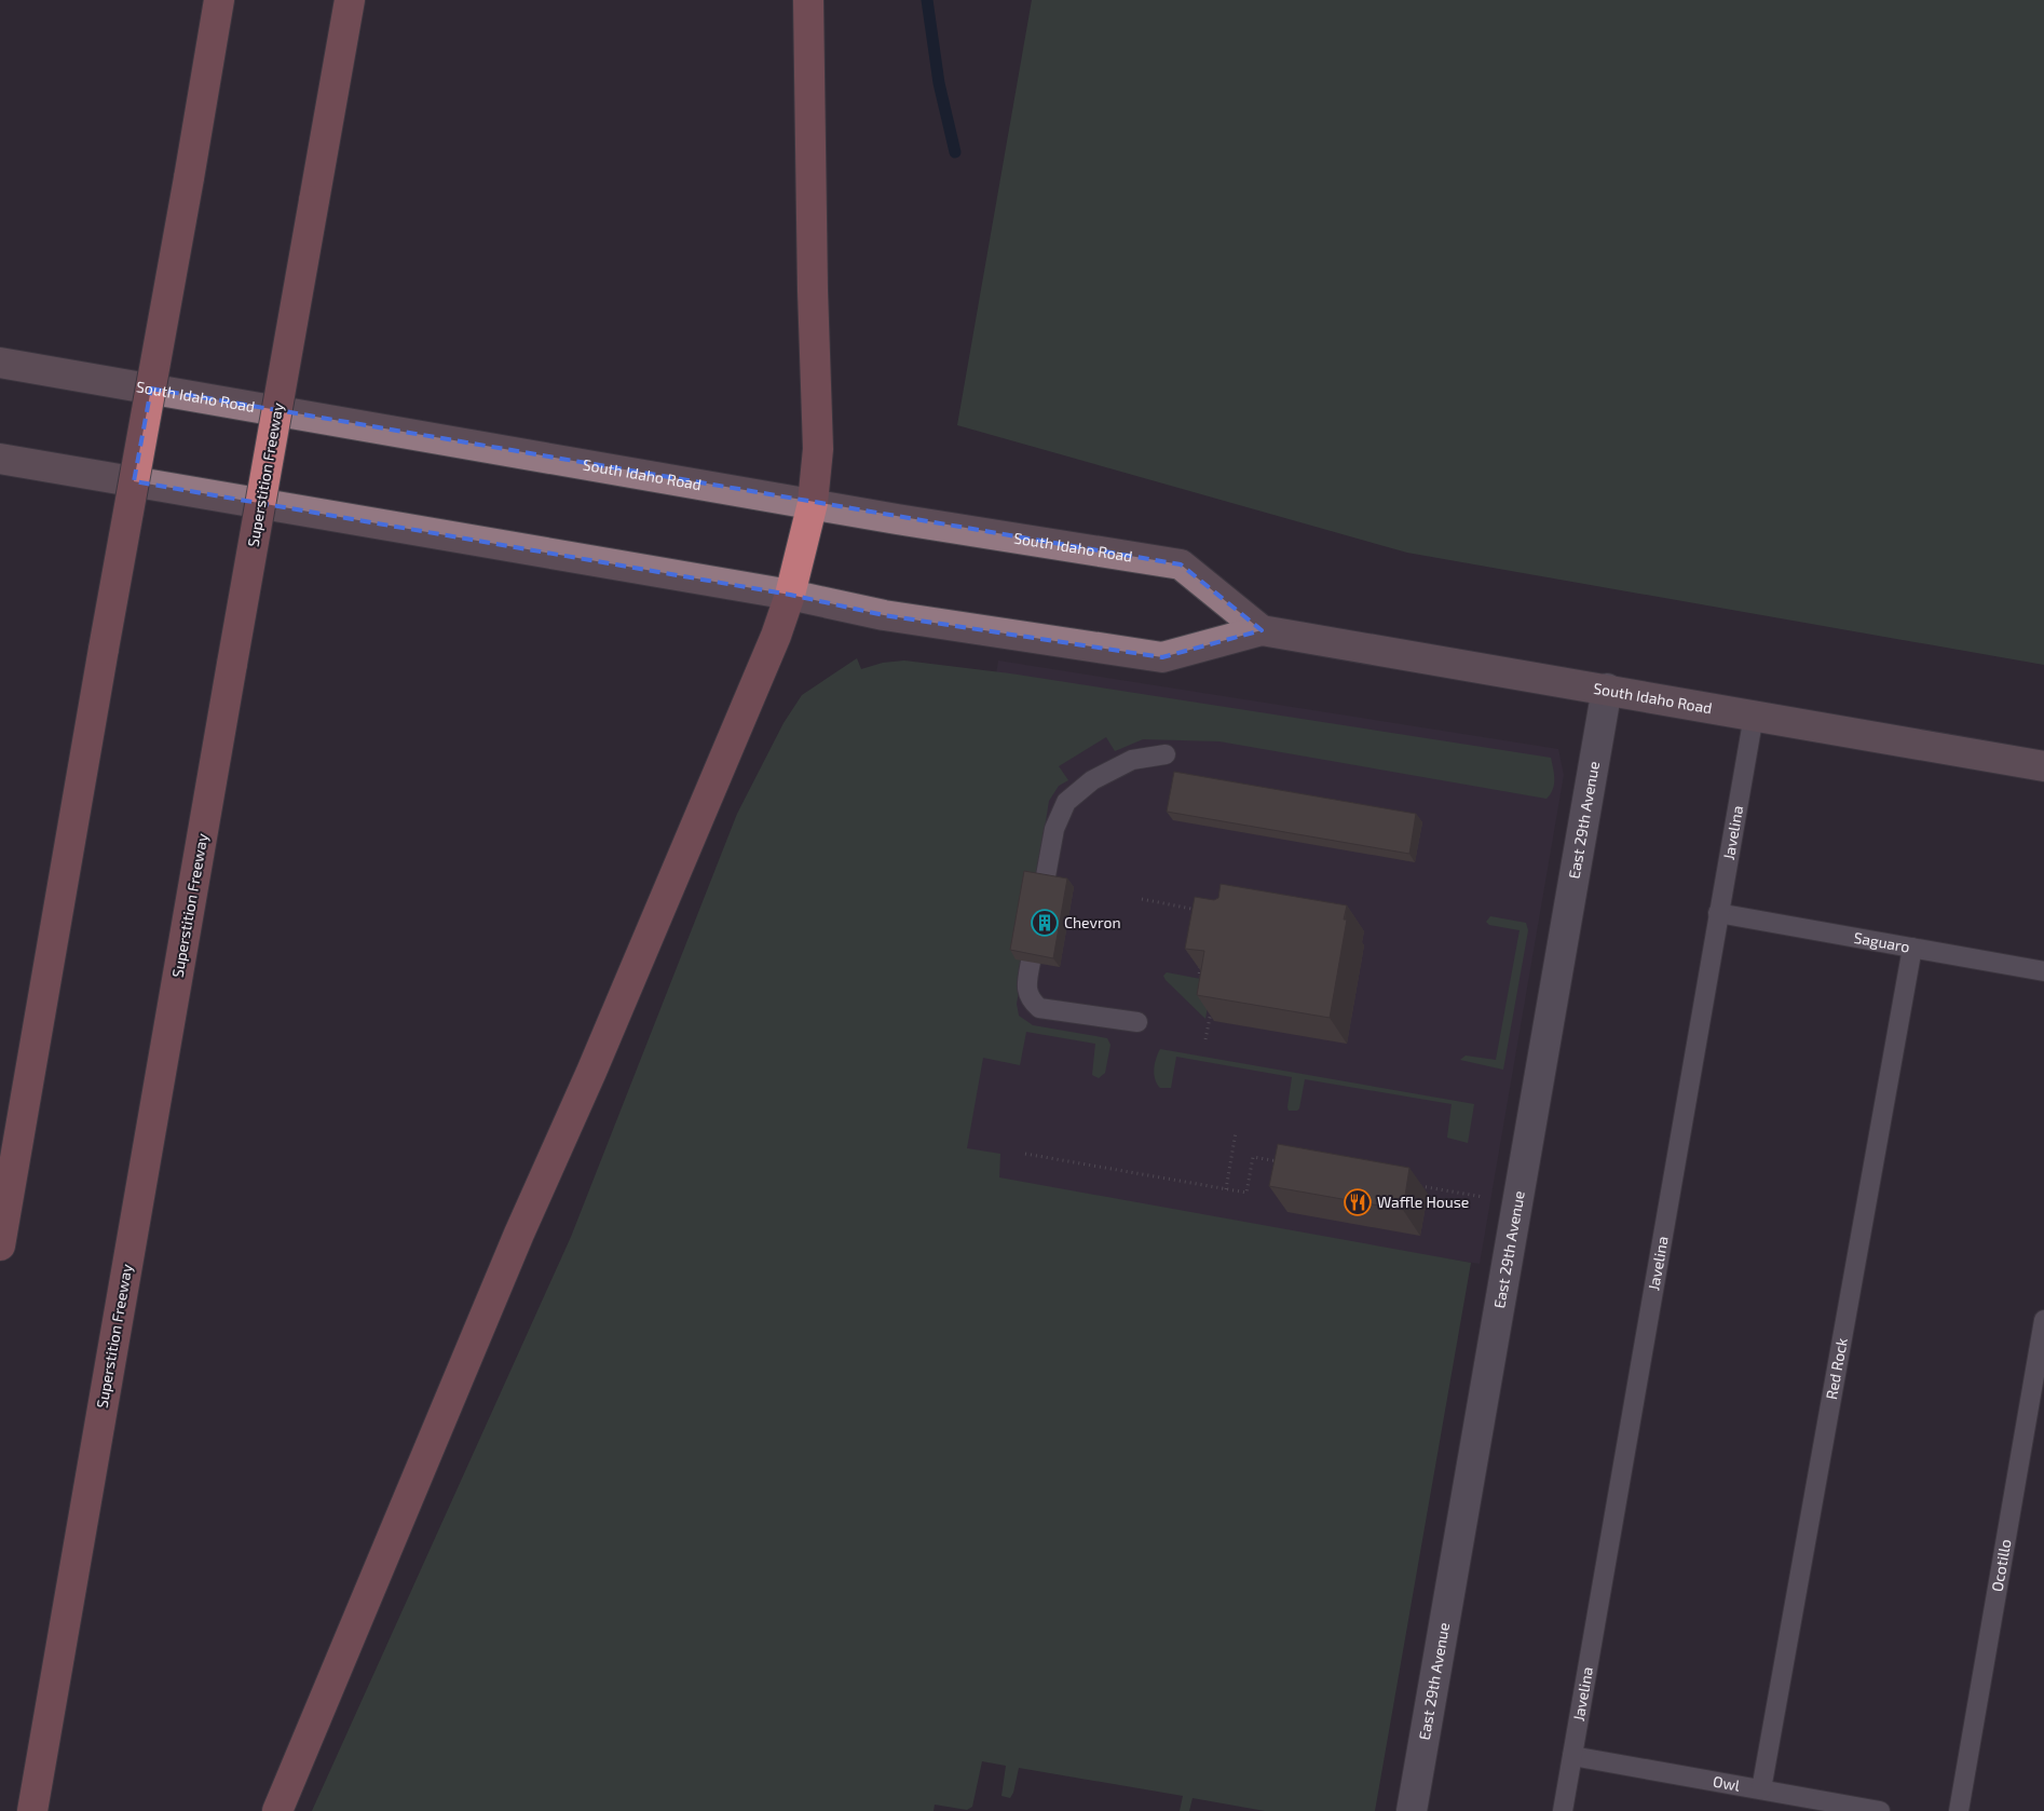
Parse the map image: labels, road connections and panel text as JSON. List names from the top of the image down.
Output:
{
  "streets": {
    "highway": ["Superstition Freeway"],
    "main road": ["South Idaho Road"],
    "street": ["East 29th Avenue"],
    "lane": [
      "Javelina",
      "Saguaro",
      "Red Rock",
      "Ocotillo",
      "Owl"
    ]
  },
  "crossings": [
    ["South Idaho Road", "East 29th Avenue"],
    ["South Idaho Road", "Javelina"],
    ["Javelina", "Saguaro"],
    ["Javelina", "Owl"],
    ["Saguaro", "Red Rock"],
    ["Red Rock", "Owl"]
  ],
  "places": {
    "building": ["Chevron"],
    "restaurant": ["Waffle House"]
  }
}
